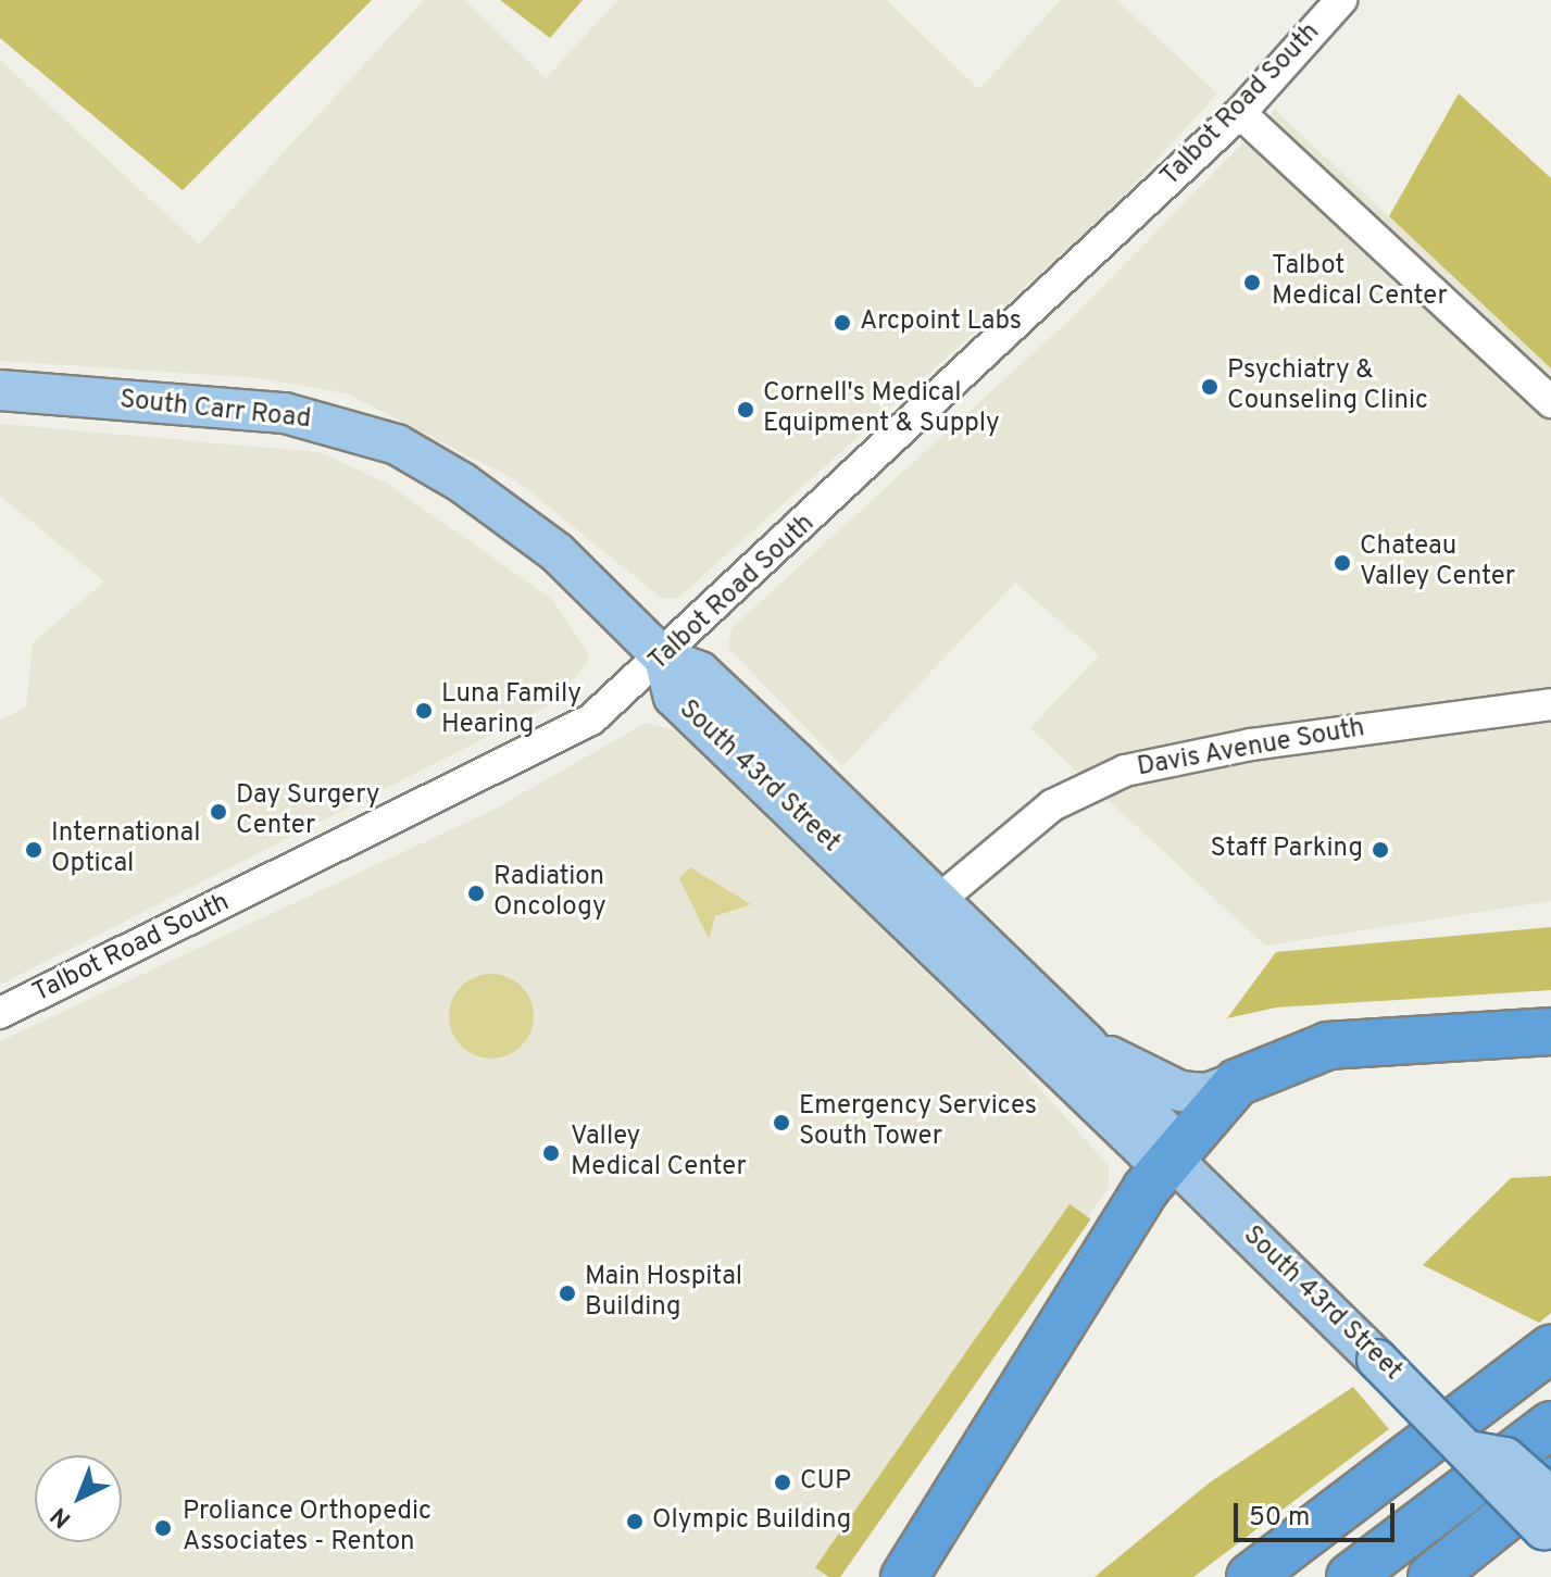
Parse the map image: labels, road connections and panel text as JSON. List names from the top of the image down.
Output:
{
  "streets": {
    "main road": ["South Carr Road", "South 43rd Street"],
    "street": ["Talbot Road South", "Davis Avenue South"]
  },
  "crossings": [
    ["Talbot Road South", "South Carr Road"],
    ["Talbot Road South", "South 43rd Street"],
    ["South Carr Road", "South 43rd Street"],
    ["Davis Avenue South", "South 43rd Street"]
  ],
  "places": [
    "Talbot Medical Center",
    "Arcpoint Labs",
    "Psychiatry & Counseling Clinic",
    "Cornell's Medical Equipment & Supply",
    "Chateau Valley Center",
    "Luna Family Hearing",
    "Day Surgery Center",
    "International Optical",
    "Staff Parking",
    "Radiation Oncology",
    "Emergency Services South Tower",
    "Valley Medical Center",
    "Main Hospital Building",
    "CUP",
    "Olympic Building",
    "Proliance Orthopedic Associates - Renton"
  ],
  "scale_bar": "50 m",
  "north": "bottom left"
}
